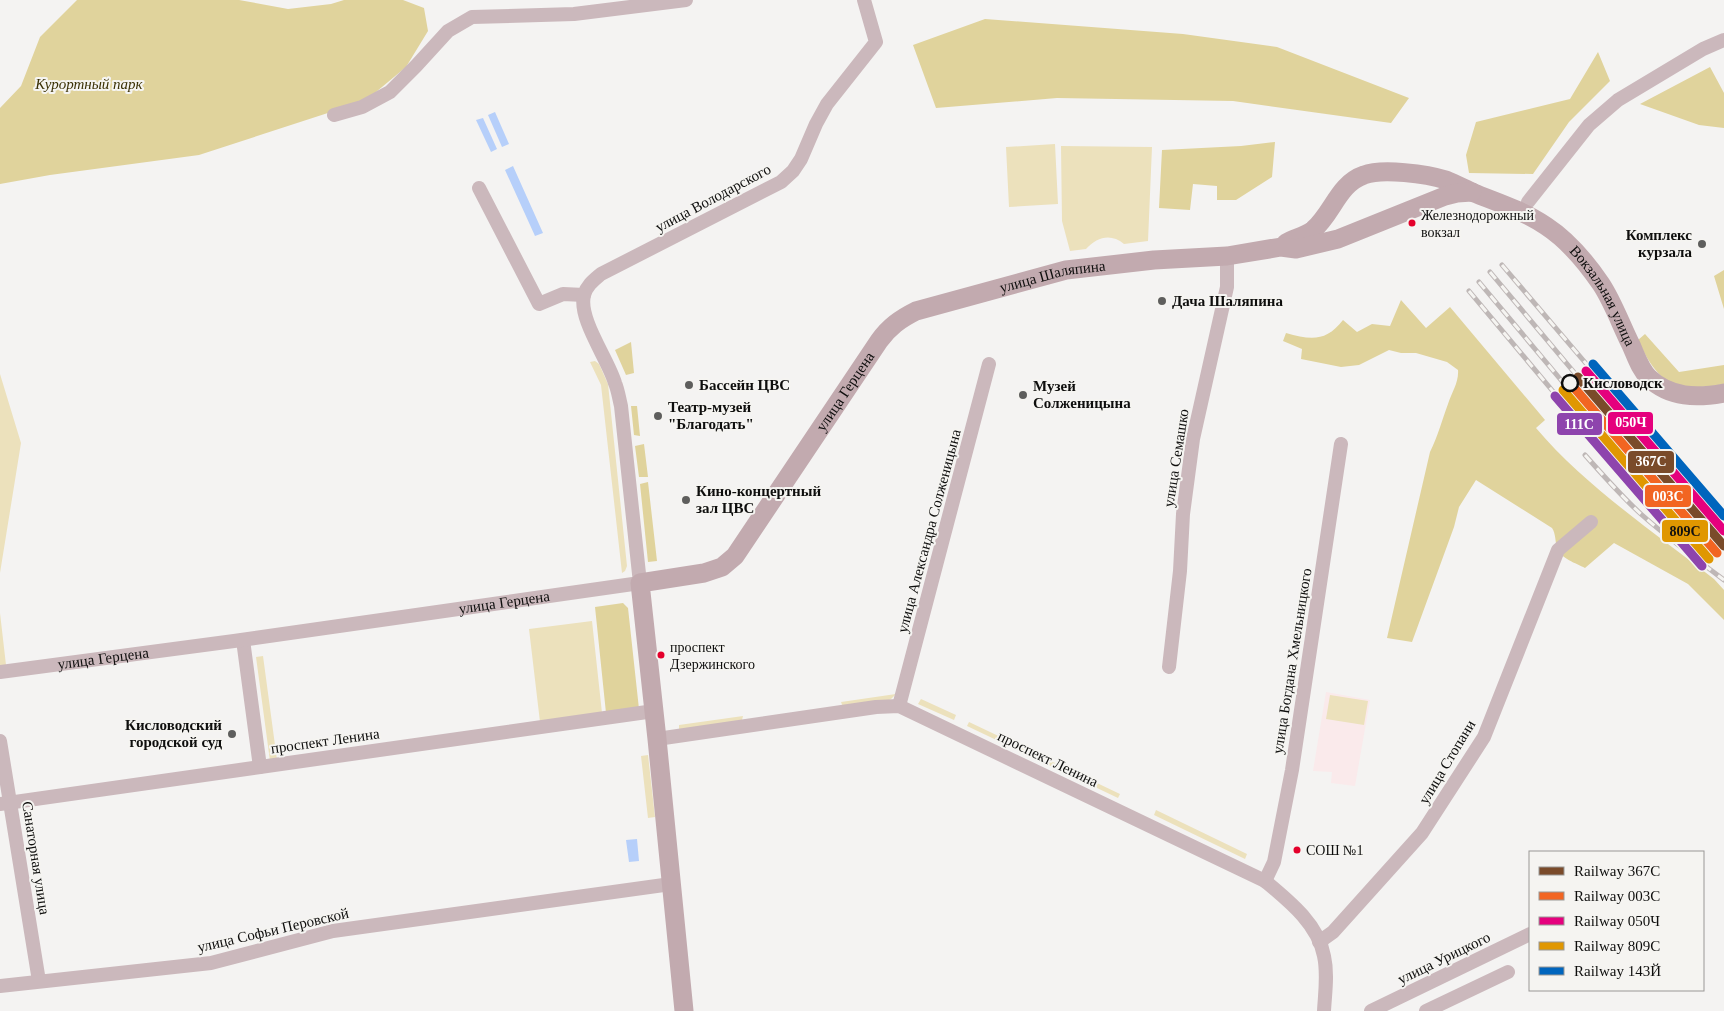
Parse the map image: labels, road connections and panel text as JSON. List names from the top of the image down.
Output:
{
  "streets": {
    "main road": ["улица Шаляпина", "Вокзальная улица", "улица Герцена"],
    "street": [
      "улица Володарского",
      "улица Семашко",
      "улица Александра Солженицына",
      "улица Богдана Хмельницкого",
      "проспект Ленина",
      "улица Стопани",
      "Санаторная улица",
      "улица Софьи Перовской",
      "улица Урицкого"
    ]
  },
  "crossings": [
    ["улица Шаляпина", "Вокзальная улица"],
    ["улица Шаляпина", "улица Герцена"],
    ["улица Шаляпина", "улица Семашко"],
    ["Вокзальная улица", "улица Семашко"],
    ["улица Александра Солженицына", "проспект Ленина"],
    ["улица Богдана Хмельницкого", "проспект Ленина"],
    ["проспект Ленина", "улица Стопани"],
    ["проспект Ленина", "Санаторная улица"],
    ["Санаторная улица", "улица Софьи Перовской"]
  ],
  "parks": ["Курортный парк"],
  "places": [
    "Железнодорожный вокзал",
    "Комплекс курзала",
    "Дача Шаляпина",
    "Кисловодск",
    "Бассейн ЦВС",
    "Музей Солженицына",
    "Театр-музей \"Благодать\"",
    "Кино-концертный зал ЦВС",
    "проспект Дзержинского",
    "Кисловодский городской суд",
    "СОШ №1"
  ],
  "lines": [
    "rail line 143Й",
    "rail line 050Ч",
    "rail line 367С",
    "rail line 003С",
    "rail line 809С",
    "transit line 111С"
  ],
  "legend": [
    "Railway 367С",
    "Railway 003С",
    "Railway 050Ч",
    "Railway 809С",
    "Railway 143Й"
  ]
}
